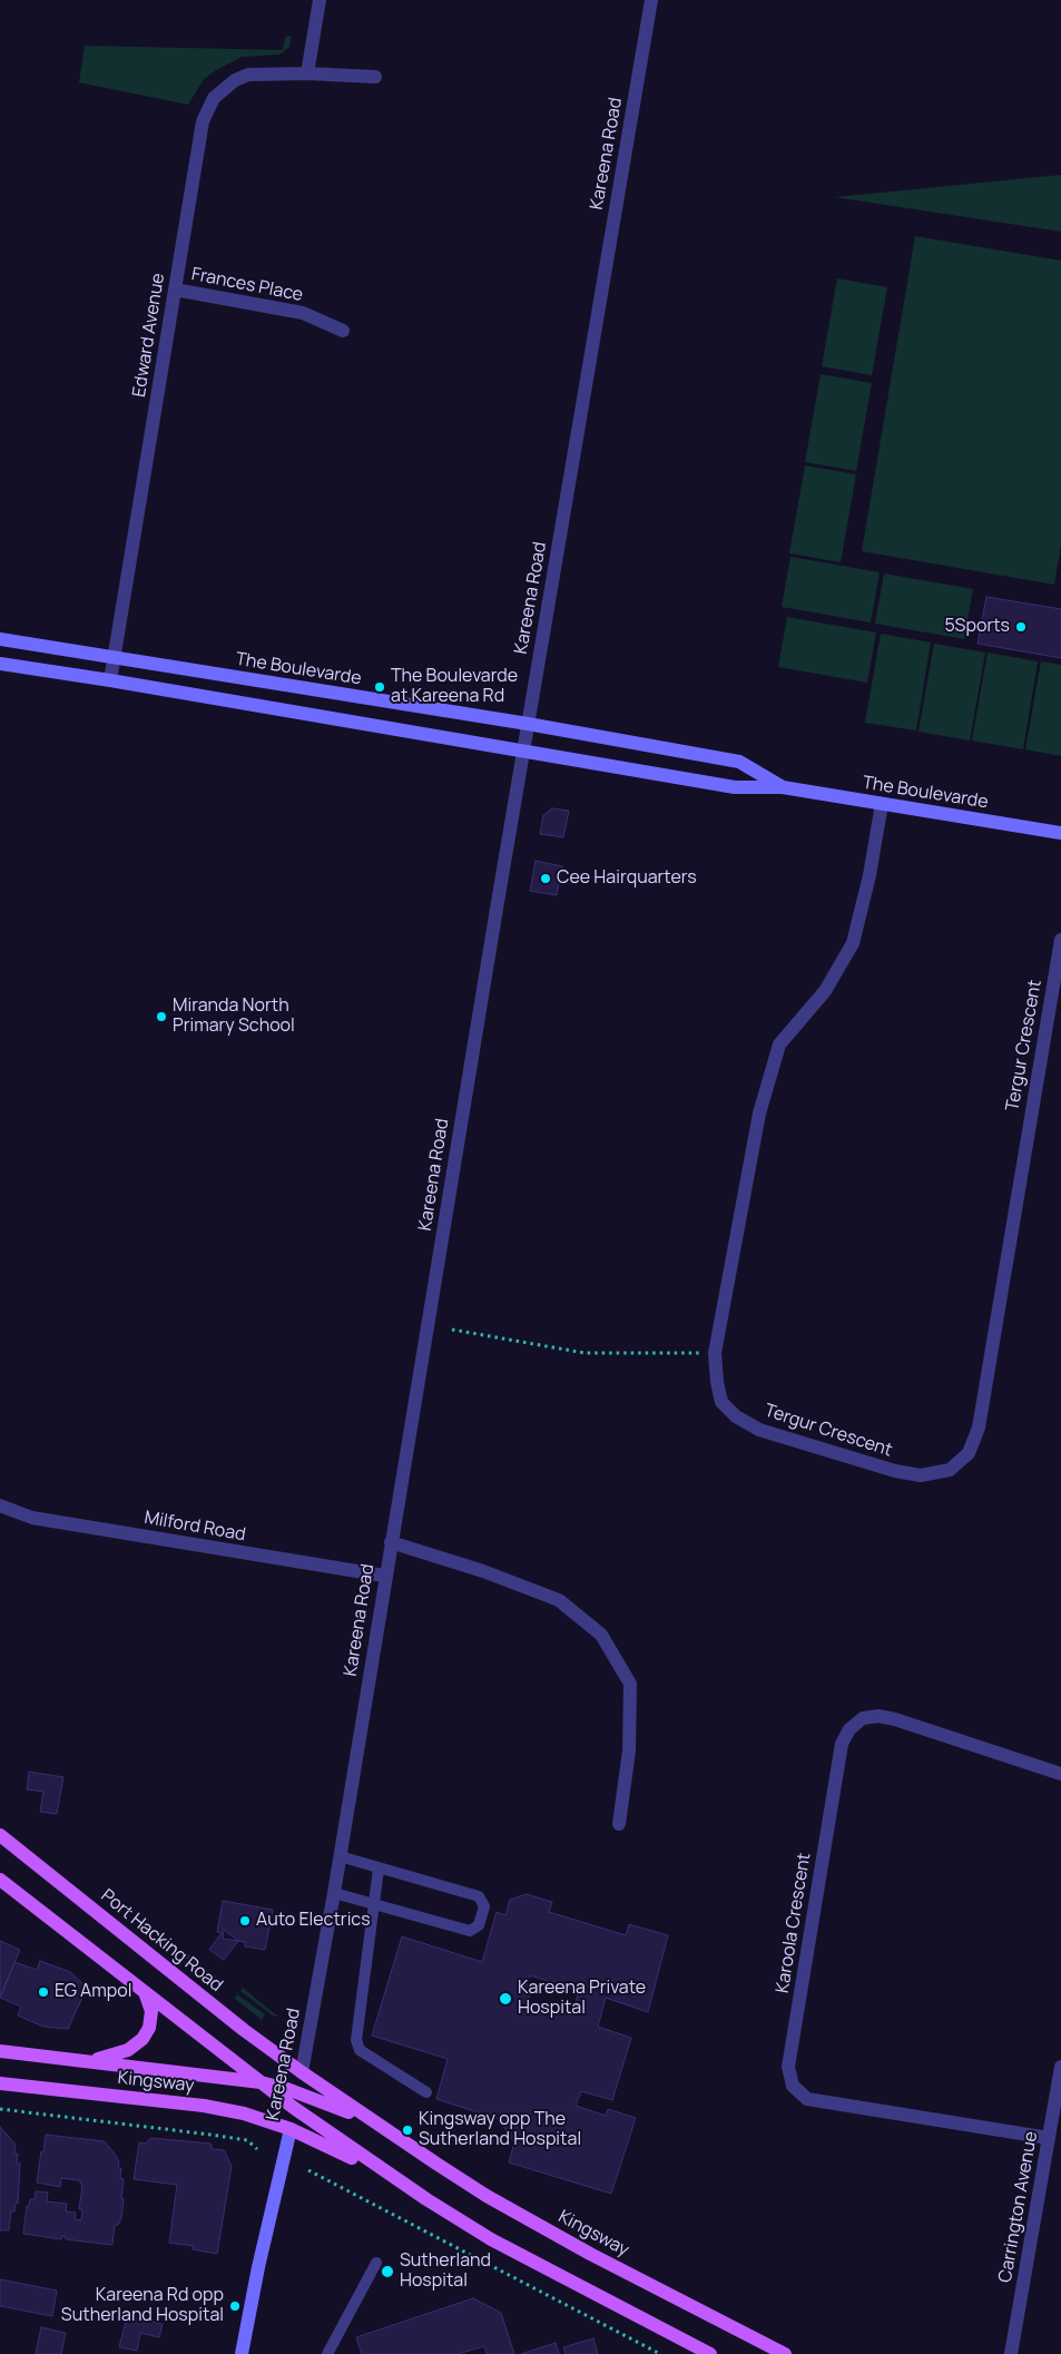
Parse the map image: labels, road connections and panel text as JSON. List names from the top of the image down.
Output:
{
  "streets": {
    "main road": [
      "Kareena Road",
      "The Boulevarde",
      "Port Hacking Road",
      "Kingsway"
    ],
    "street": [
      "Frances Place",
      "Edward Avenue",
      "Tergur Crescent",
      "Milford Road",
      "Karoola Crescent",
      "Carrington Avenue"
    ]
  },
  "crossings": [
    ["Kareena Road", "The Boulevarde"],
    ["Kareena Road", "Milford Road"],
    ["Kareena Road", "Port Hacking Road"],
    ["Kareena Road", "Kingsway"],
    ["Frances Place", "Edward Avenue"],
    ["Edward Avenue", "The Boulevarde"],
    ["The Boulevarde", "Tergur Crescent"],
    ["Karoola Crescent", "Carrington Avenue"],
    ["Port Hacking Road", "Kingsway"]
  ],
  "places": [
    "5Sports",
    "The Boulevarde at Kareena Rd",
    "Cee Hairquarters",
    "Miranda North Primary School",
    "Auto Electrics",
    "EG Ampol",
    "Kareena Private Hospital",
    "Kingsway opp The Sutherland Hospital",
    "Sutherland Hospital",
    "Kareena Rd opp Sutherland Hospital"
  ]
}
